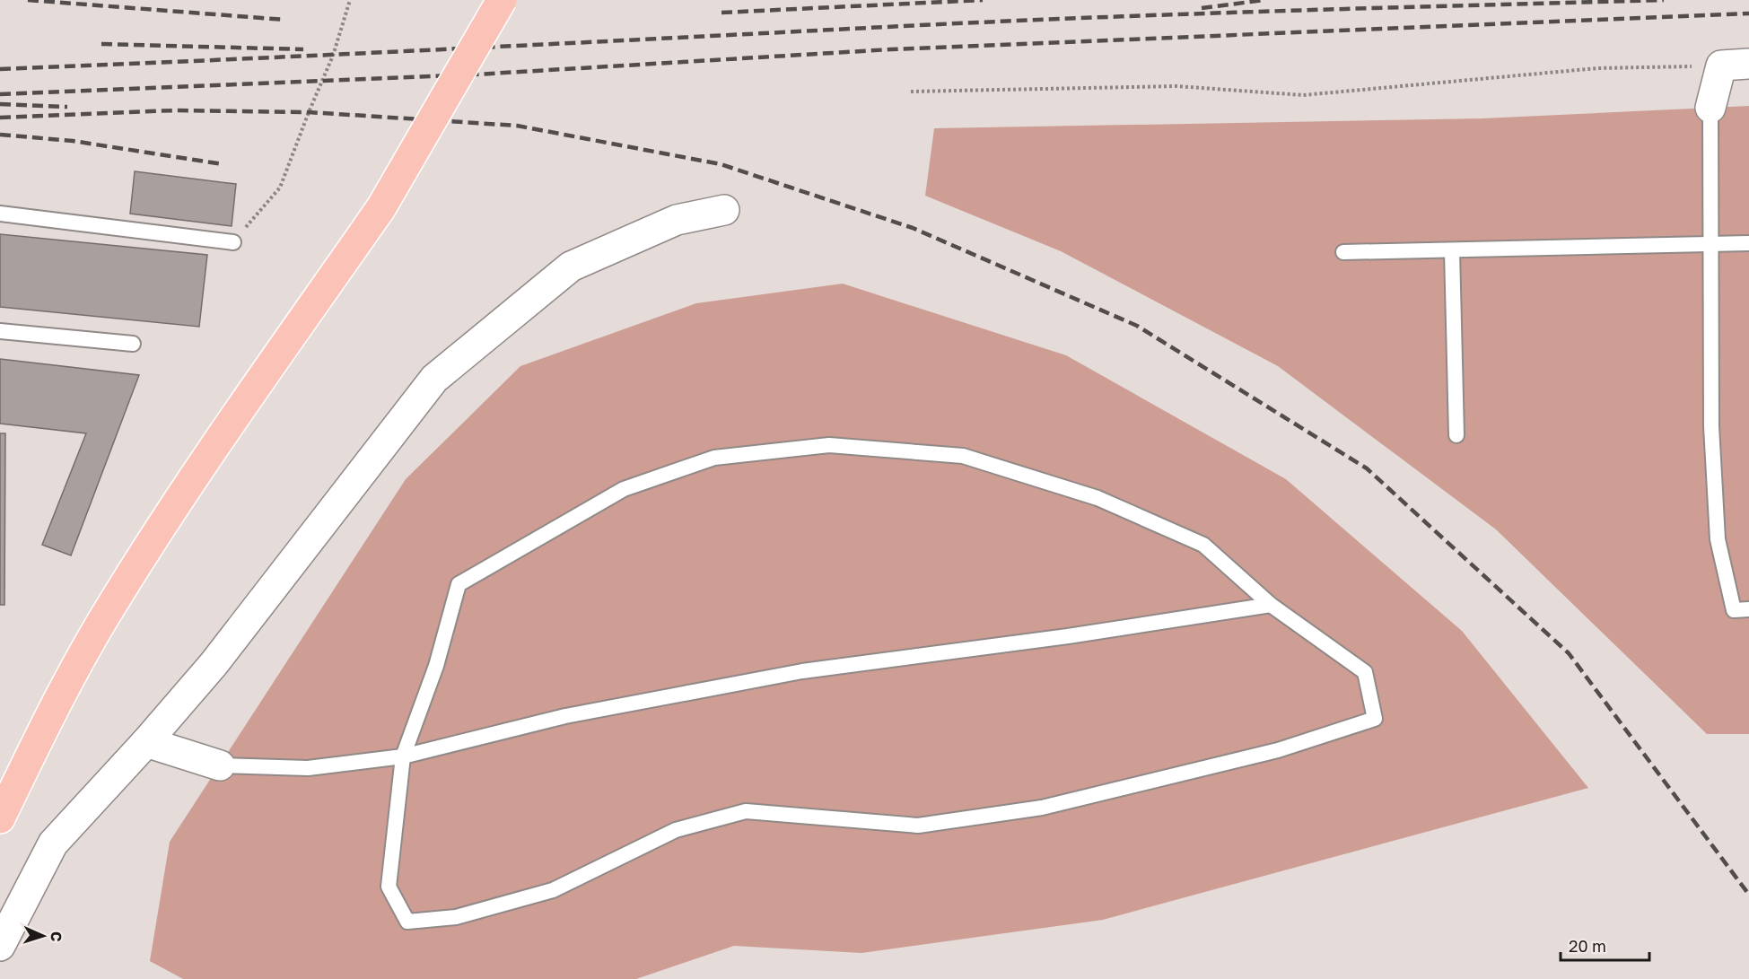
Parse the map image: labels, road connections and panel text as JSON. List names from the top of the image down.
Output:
{
  "scale_bar": "20 m",
  "north": "right"
}
